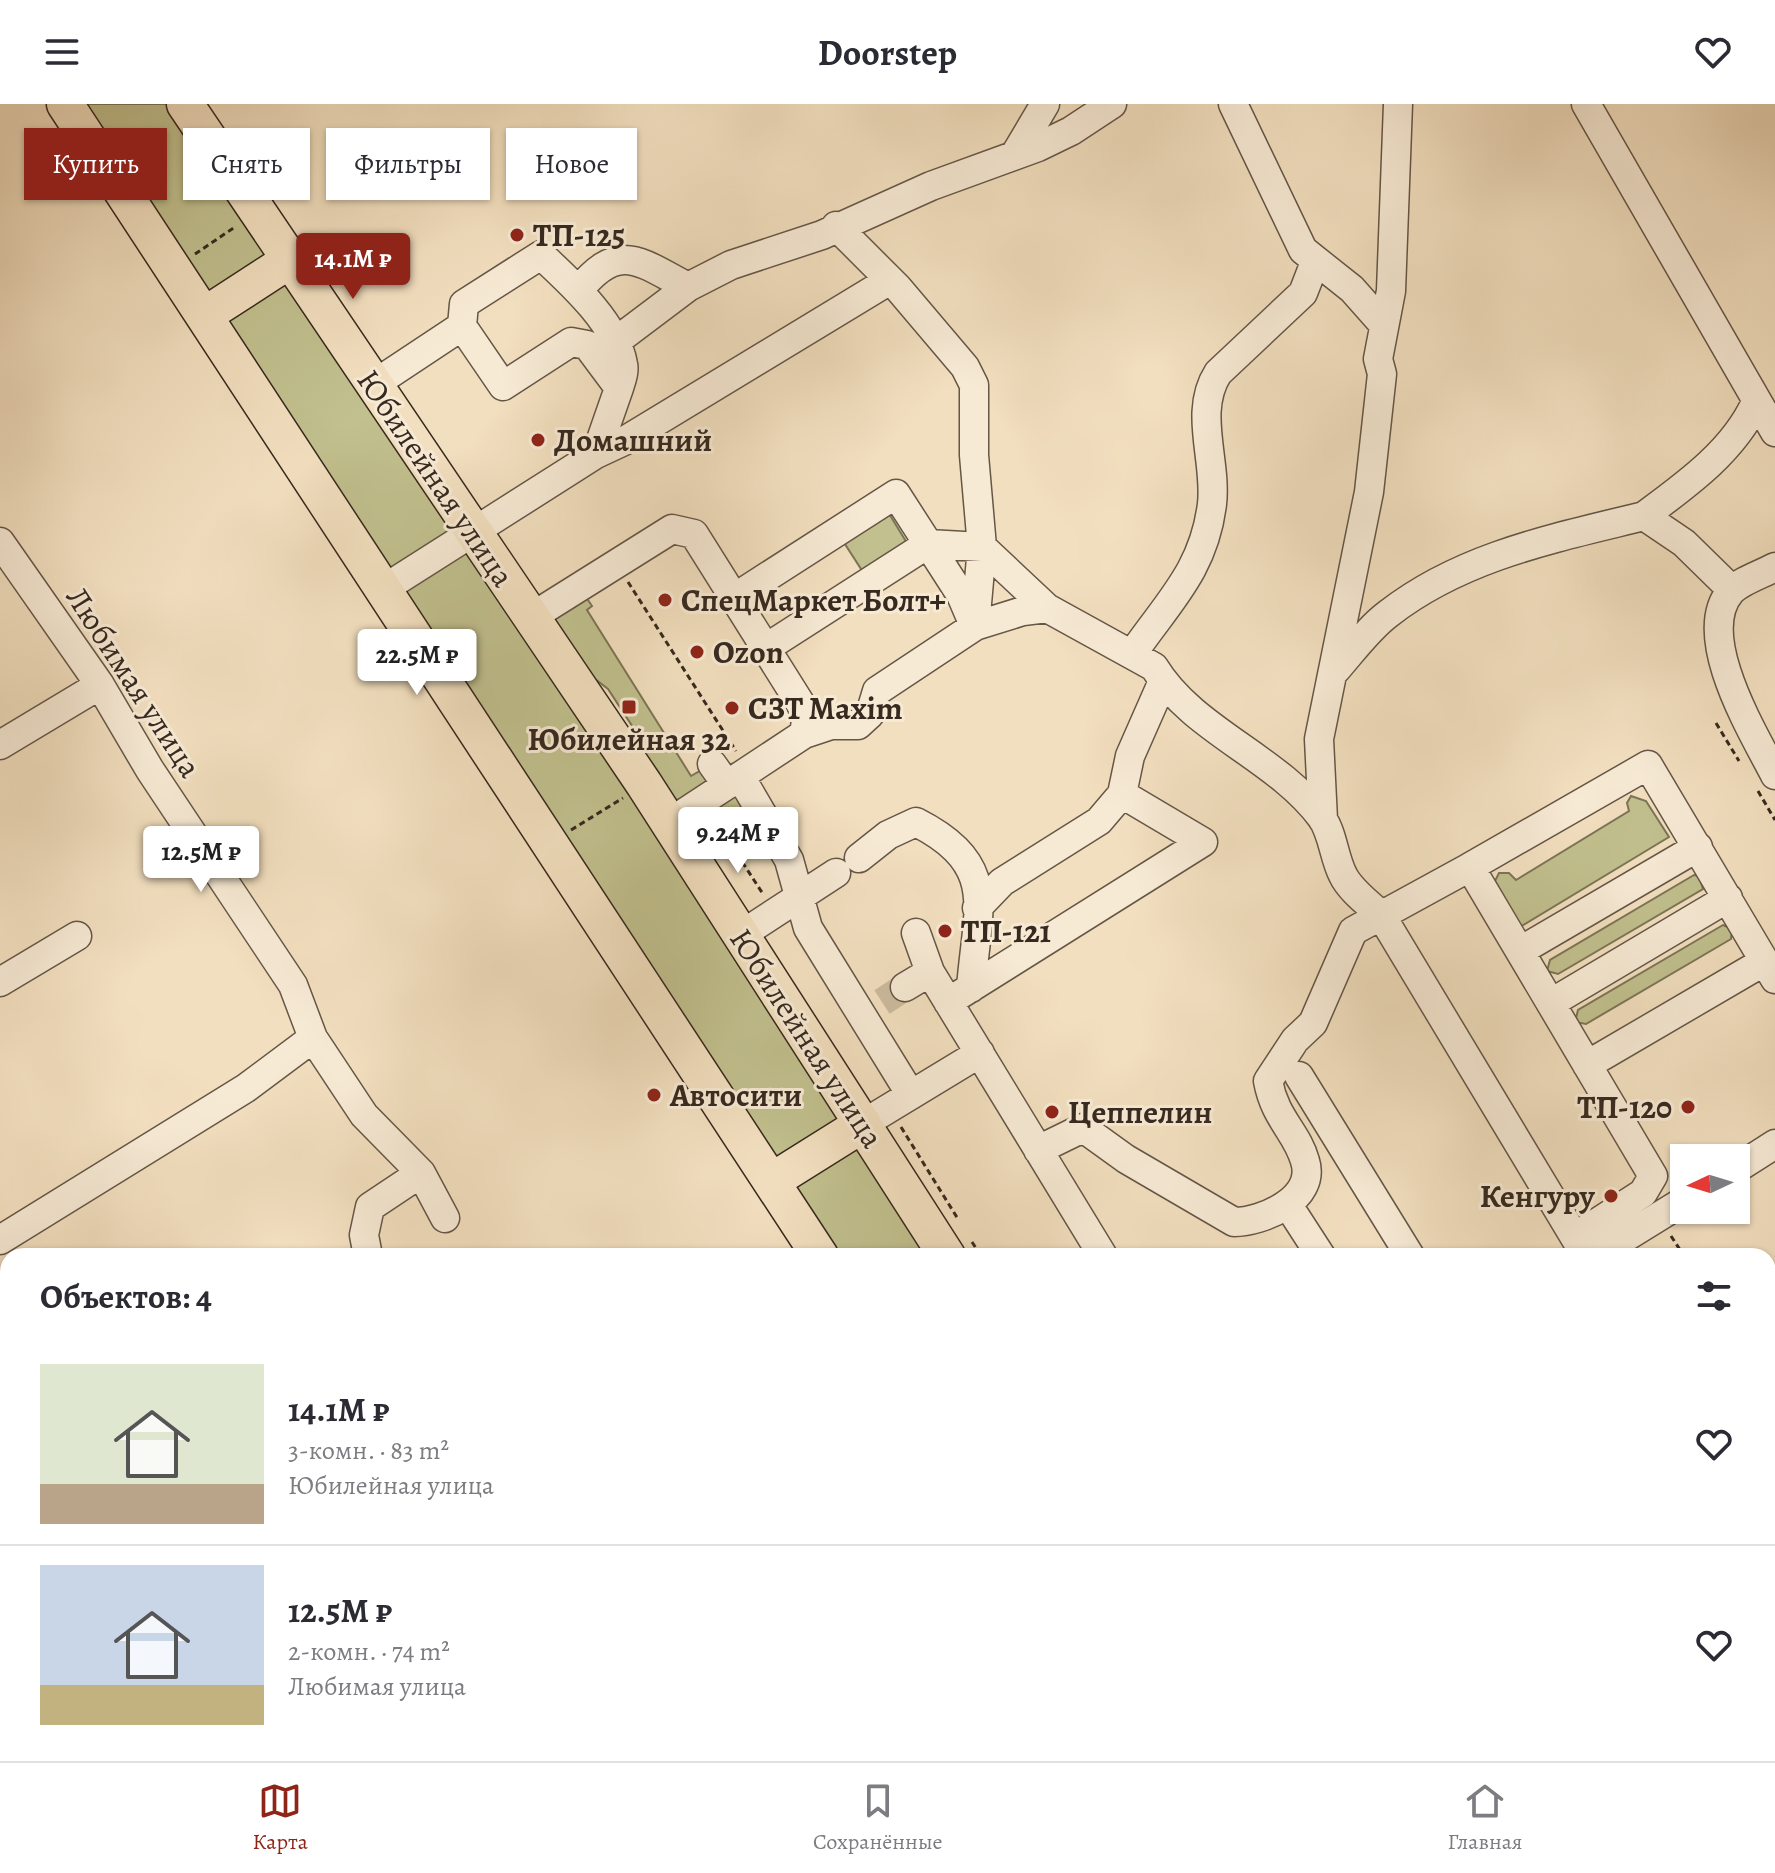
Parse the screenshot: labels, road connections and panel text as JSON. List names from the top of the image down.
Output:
{
  "streets": {
    "main road": ["Юбилейная улица"],
    "street": ["Любимая улица"]
  },
  "places": {
    "other": [
      "ТП-125",
      "Домашний",
      "СпецМаркет Болт+",
      "Ozon",
      "СЗТ Maxim",
      "ТП-121",
      "Автосити",
      "ТП-120",
      "Цеппелин",
      "Кенгуру"
    ],
    "transit": ["Юбилейная 32"]
  },
  "north": "left",
  "page": {
    "header": "Doorstep",
    "chip": [
      "Купить",
      "Снять",
      "Фильтры",
      "Новое"
    ],
    "price": [
      "14.1M ₽",
      "22.5M ₽",
      "9.24M ₽",
      "12.5M ₽"
    ],
    "heading": "Объектов: 4",
    "list": [
      {
        "name": "14.1M ₽",
        "note": "3-комн. · 83 m² · Юбилейная улица"
      },
      {
        "name": "12.5M ₽",
        "note": "2-комн. · 74 m² · Любимая улица"
      }
    ],
    "tabs": ["Карта", "Сохранённые", "Главная"]
  }
}
